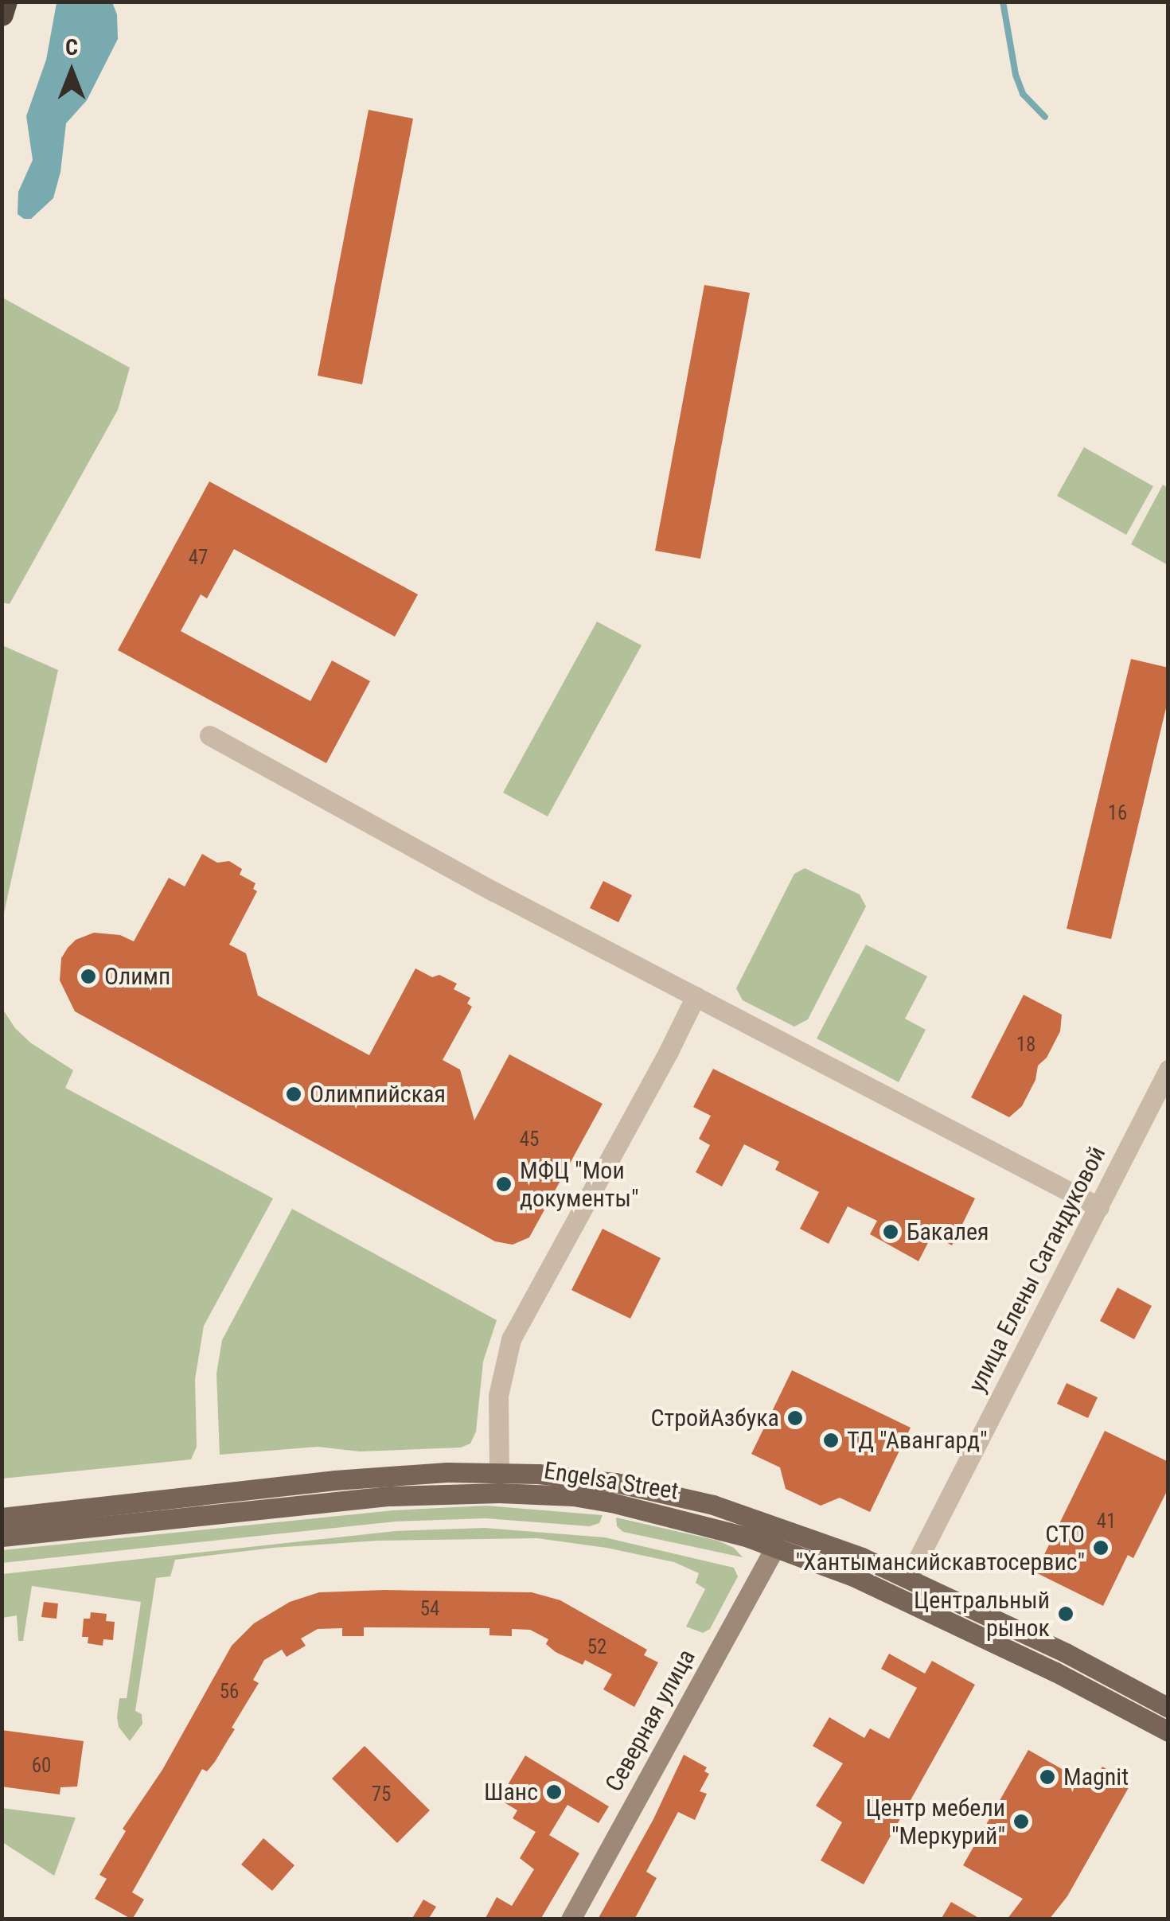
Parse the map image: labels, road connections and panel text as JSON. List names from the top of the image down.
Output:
{
  "streets": {
    "main road": ["Engelsa Street"],
    "street": ["улица Елены Сагандуковой", "Северная улица"]
  },
  "crossings": [
    ["улица Елены Сагандуковой", "Engelsa Street"],
    ["Engelsa Street", "Северная улица"]
  ],
  "places": [
    "Олимп",
    "Олимпийская",
    "МФЦ \"Мои документы\"",
    "Бакалея",
    "СтройАзбука",
    "ТД \"Авангард\"",
    "СТО \"Хантымансийскавтосервис\"",
    "Центральный рынок",
    "Magnit",
    "Шанс",
    "Центр мебели \"Меркурий\""
  ],
  "house_numbers": [
    "47",
    "16",
    "18",
    "45",
    "41",
    "54",
    "52",
    "56",
    "60",
    "75"
  ],
  "north": "top"
}
